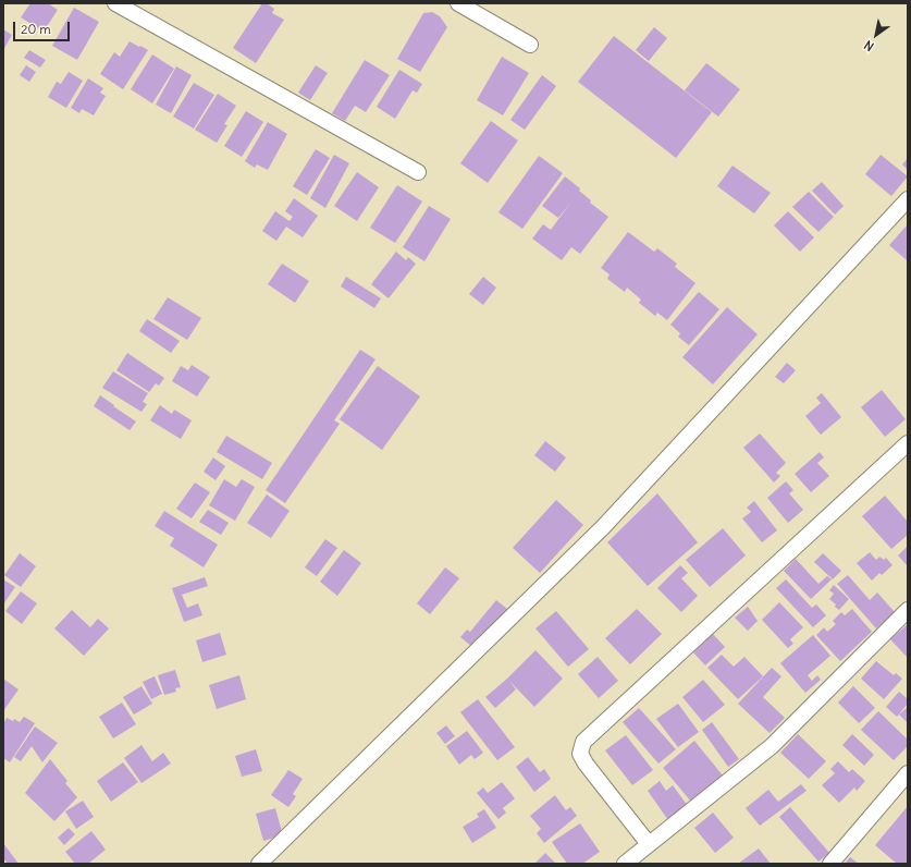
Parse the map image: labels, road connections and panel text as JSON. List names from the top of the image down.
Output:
{
  "scale_bar": "20 m",
  "north": "bottom left"
}
